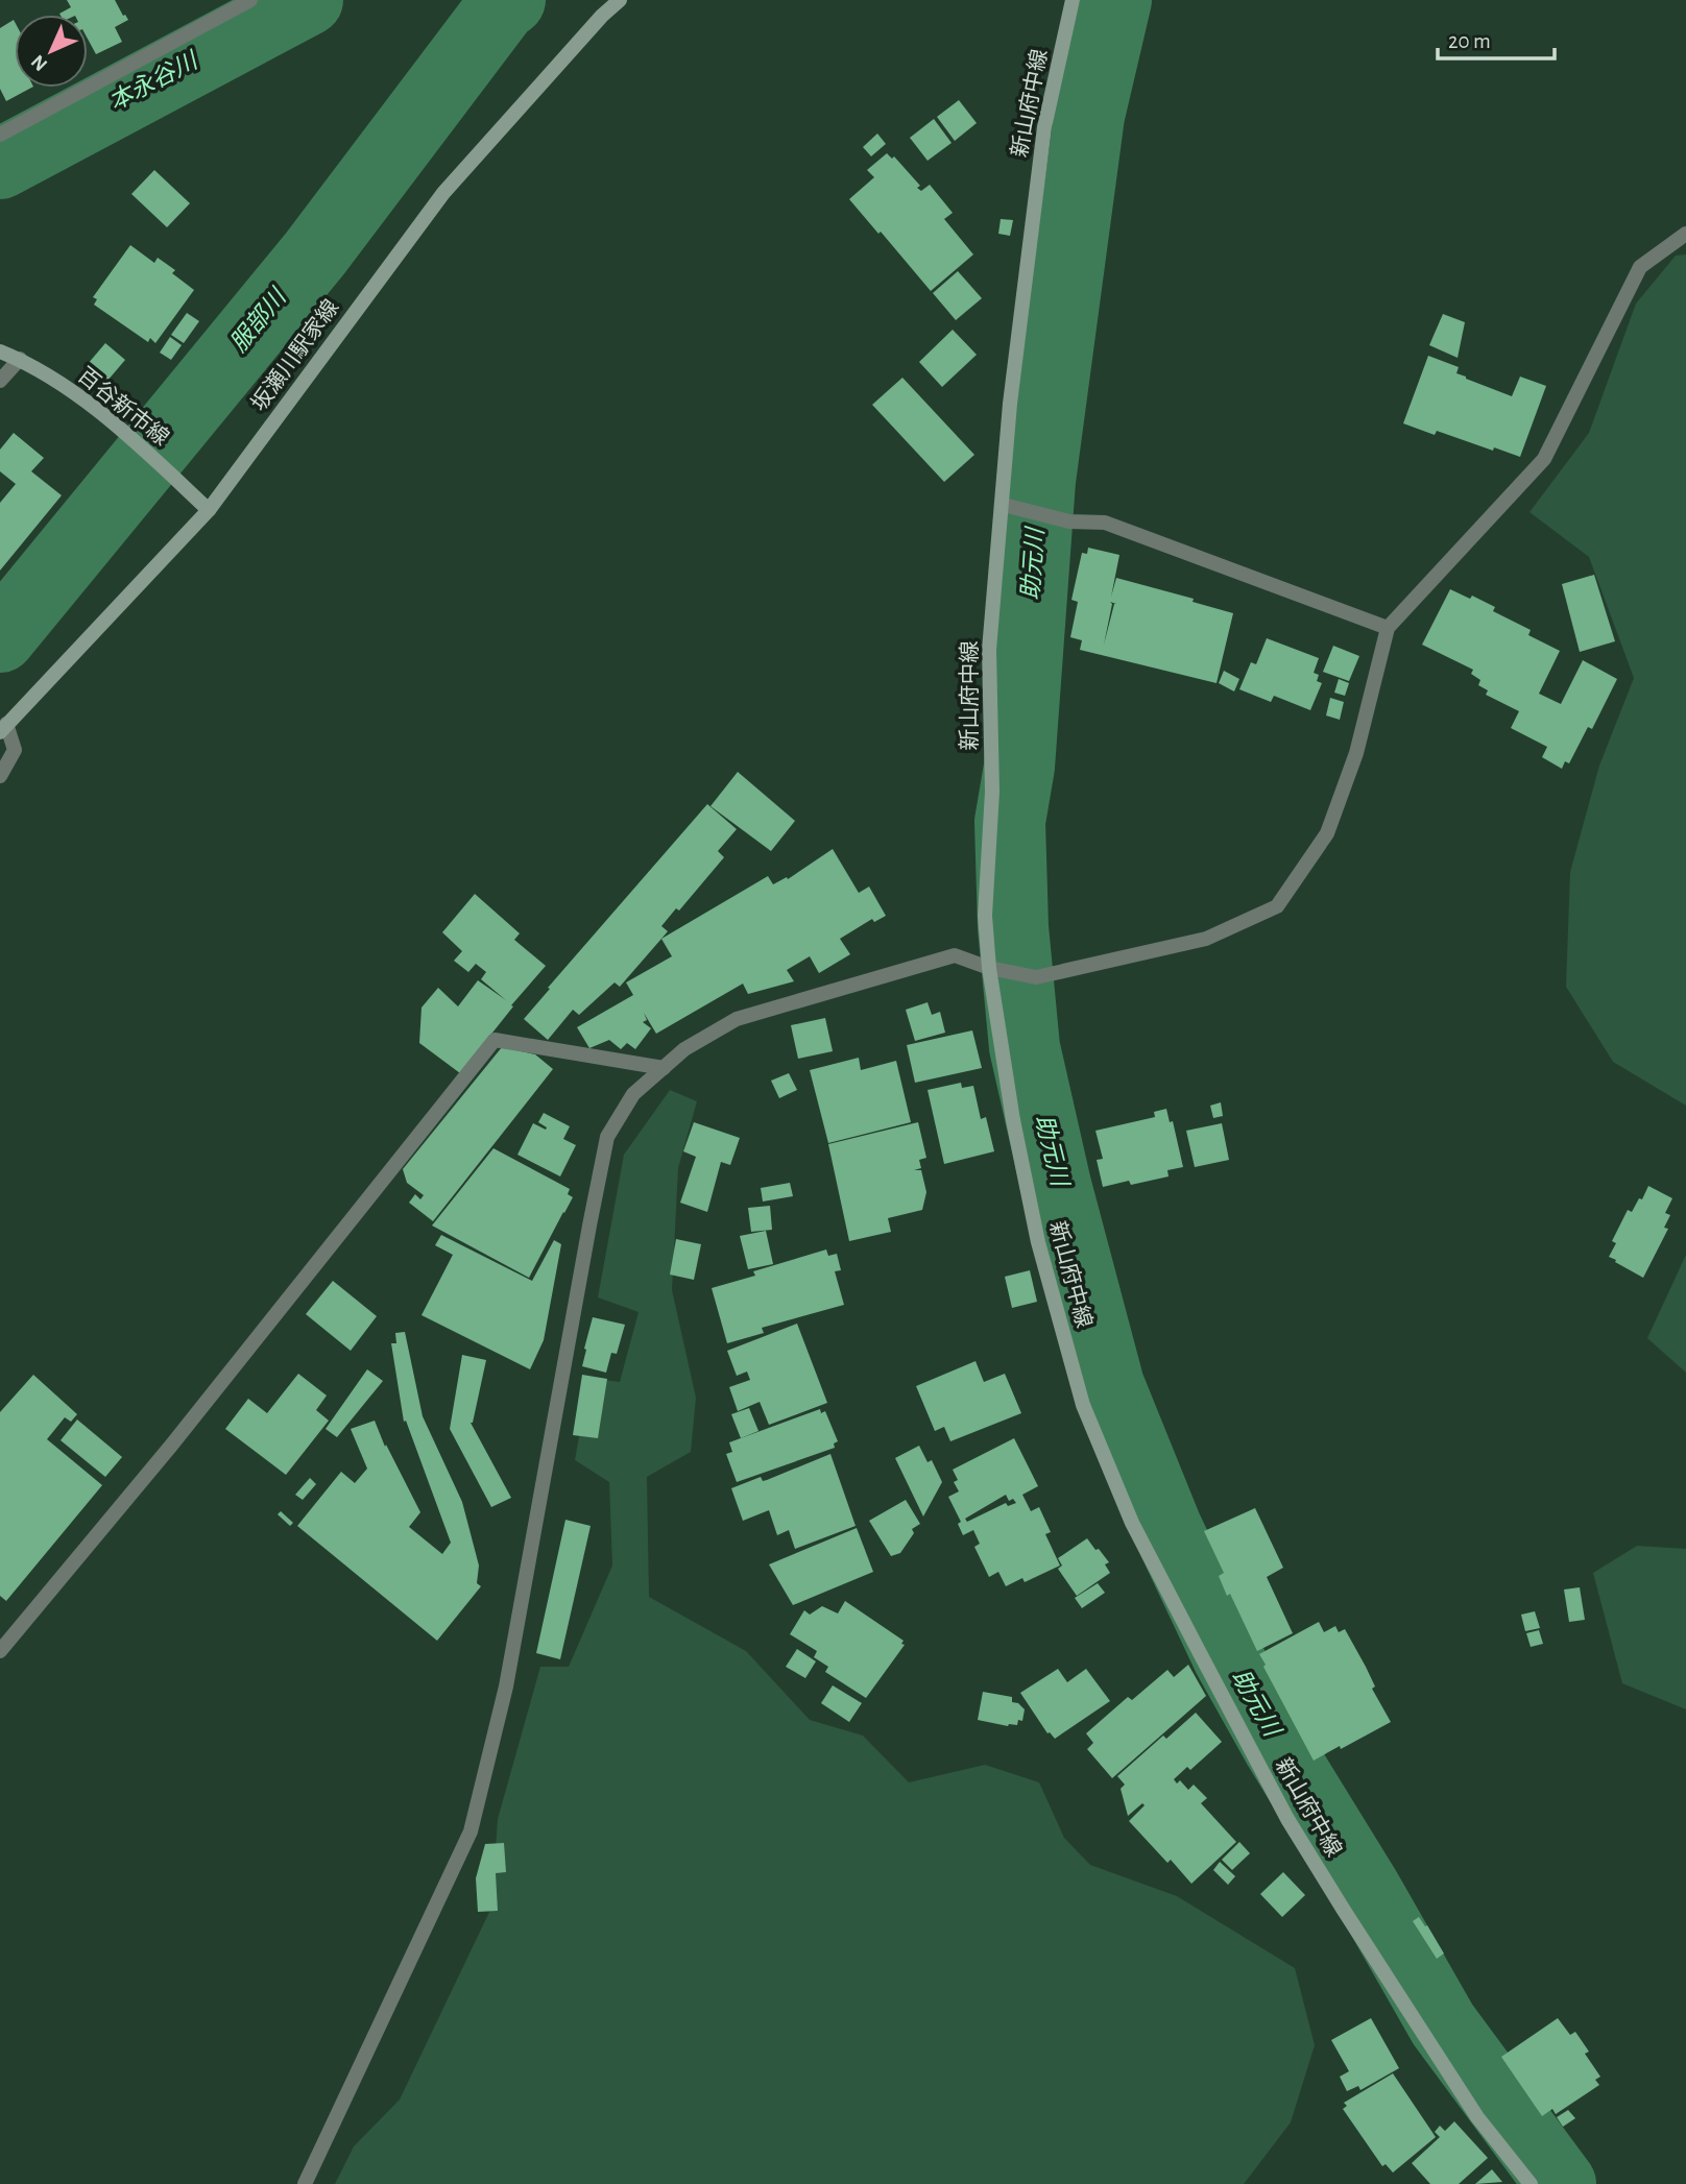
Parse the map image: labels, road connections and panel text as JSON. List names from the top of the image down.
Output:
{
  "streets": {
    "main road": ["新山府中線", "坂瀬川駅家線", "百谷新市線"]
  },
  "crossings": [
    ["坂瀬川駅家線", "百谷新市線"]
  ],
  "water": ["本永谷川", "服部川", "助元川"],
  "scale_bar": "20 m",
  "north": "bottom left"
}
